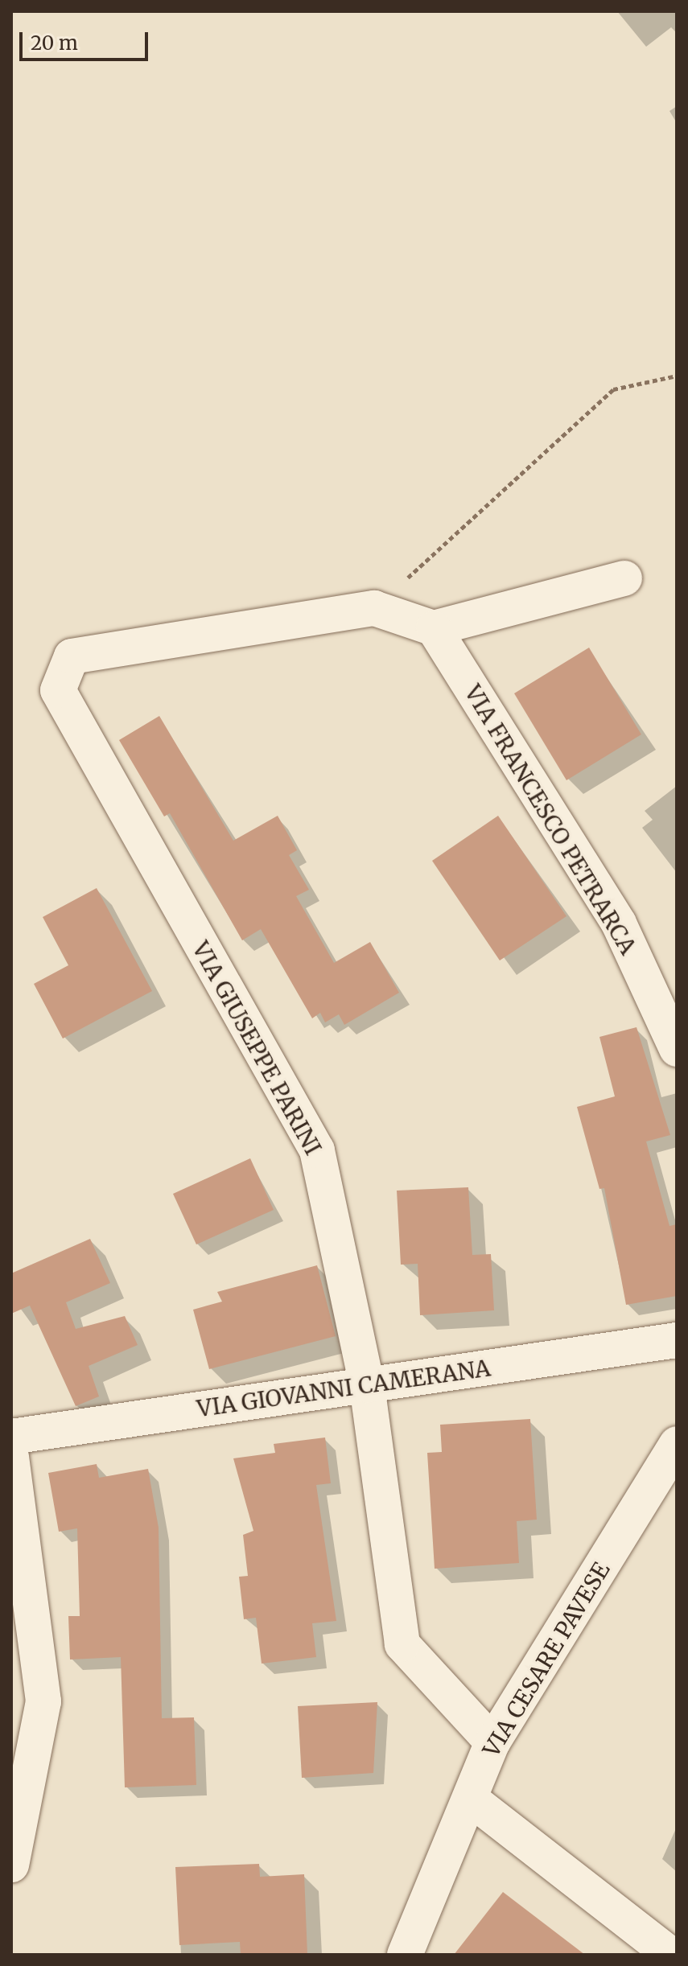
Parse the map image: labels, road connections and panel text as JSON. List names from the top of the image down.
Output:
{
  "streets": {
    "street": [
      "VIA FRANCESCO PETRARCA",
      "VIA GIUSEPPE PARINI",
      "VIA GIOVANNI CAMERANA",
      "VIA CESARE PAVESE"
    ]
  },
  "crossings": [
    ["VIA GIUSEPPE PARINI", "VIA GIOVANNI CAMERANA"],
    ["VIA GIUSEPPE PARINI", "VIA CESARE PAVESE"]
  ],
  "scale_bar": "20 m"
}
